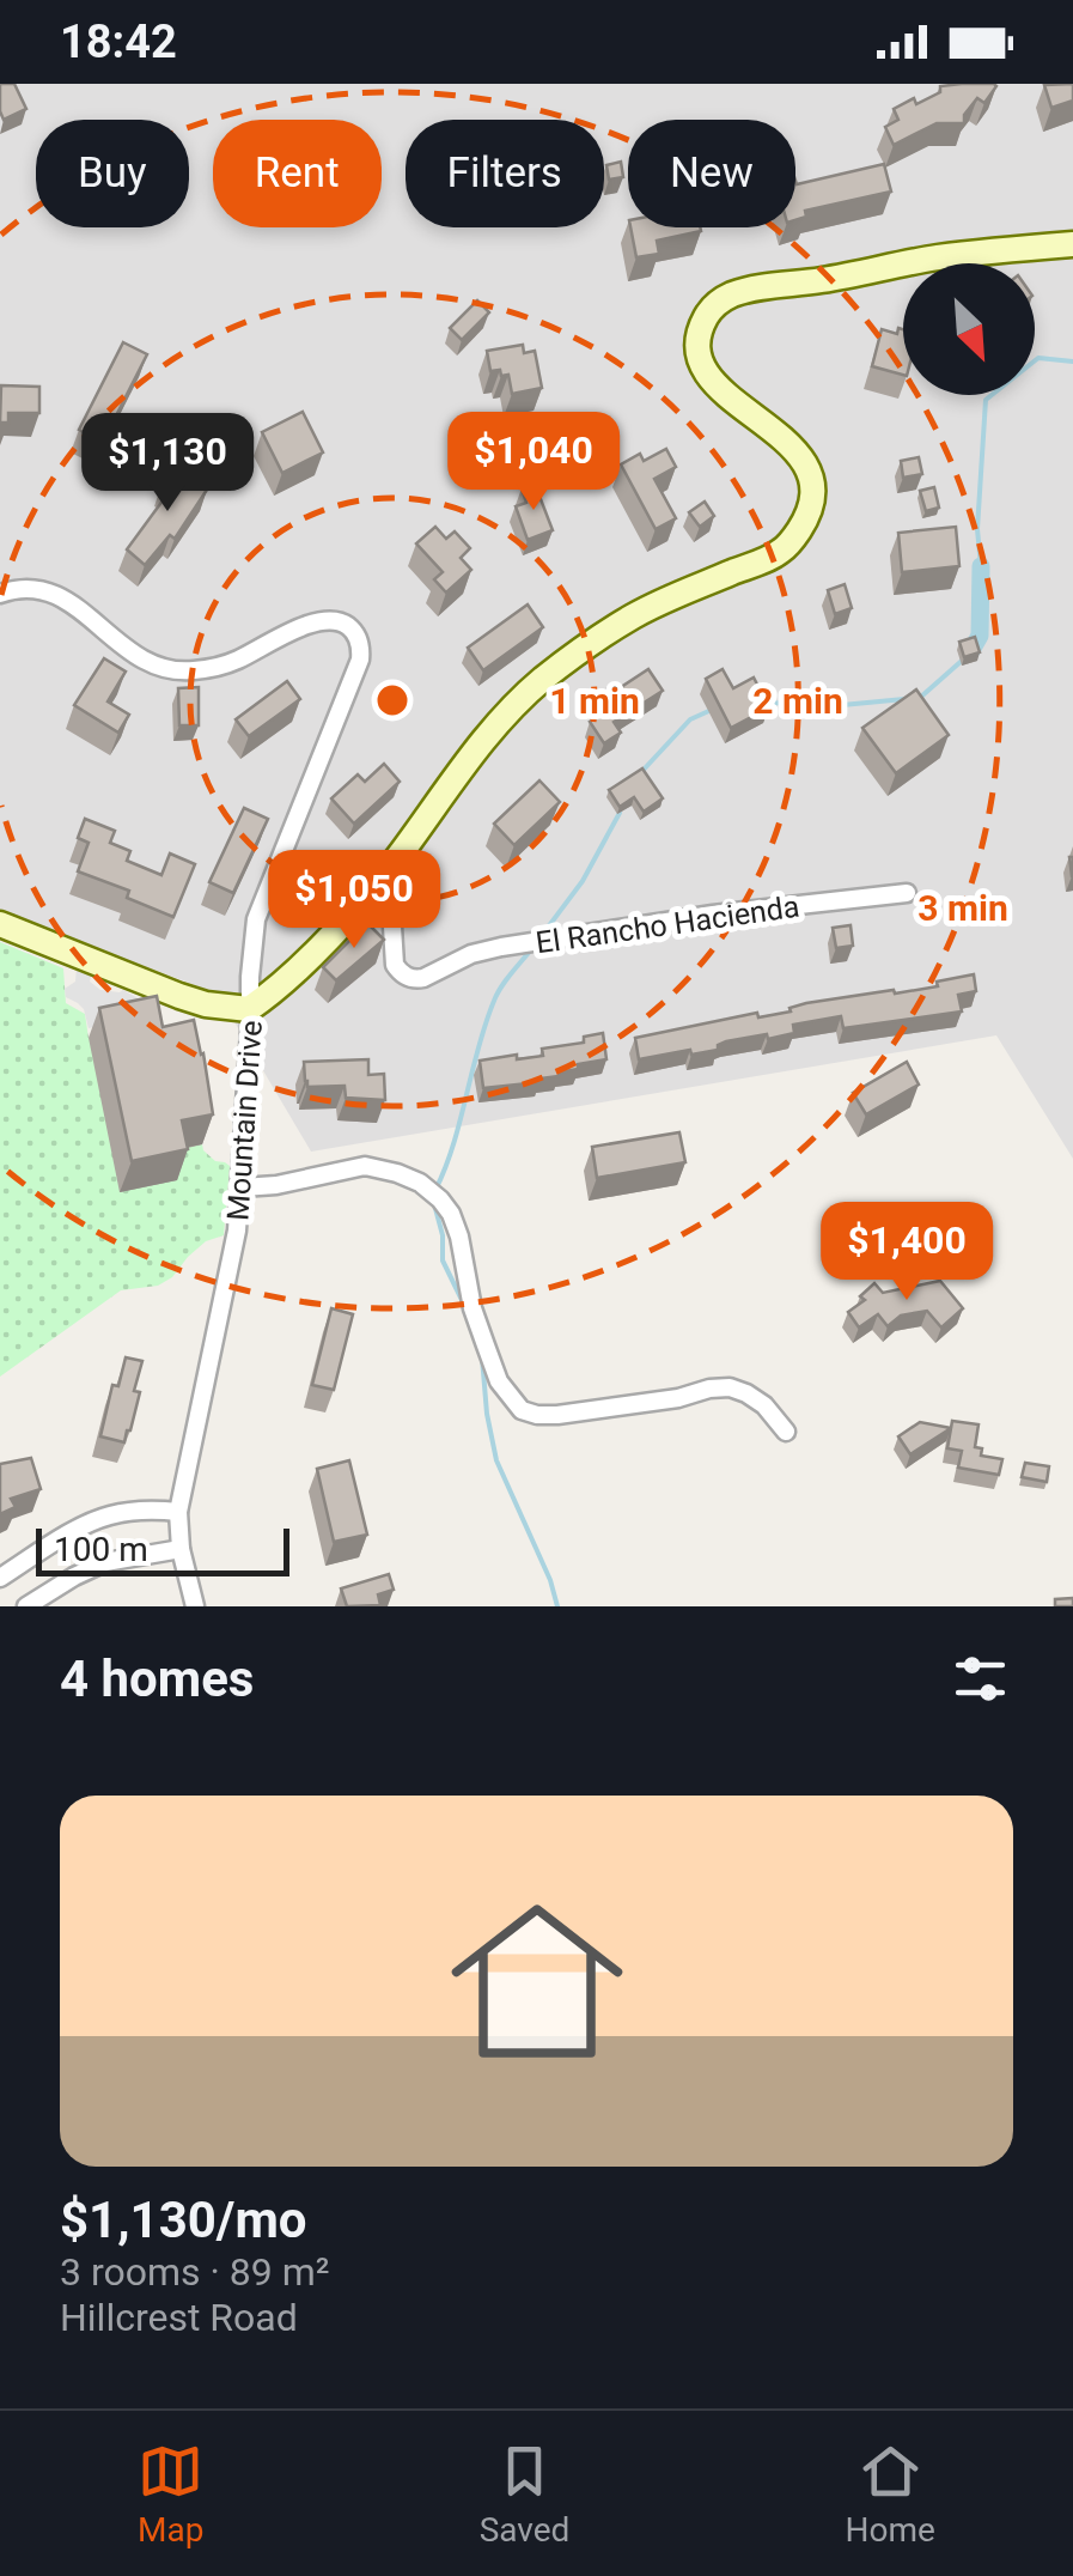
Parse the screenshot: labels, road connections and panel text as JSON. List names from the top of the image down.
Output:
{
  "streets": {
    "main road": ["Mountain Drive"],
    "street": ["El Rancho Hacienda"]
  },
  "crossings": [
    ["El Rancho Hacienda", "Mountain Drive"]
  ],
  "scale_bar": "100 m",
  "north": "bottom right",
  "page": {
    "status": "18:42",
    "chip": [
      "Buy",
      "Rent",
      "Filters",
      "New"
    ],
    "price": [
      "$1,040",
      "$1,130",
      "$1,050",
      "$1,400"
    ],
    "scale": "100 m",
    "heading": "4 homes",
    "list": [
      {
        "name": "$1,130/mo",
        "note": "3 rooms · 89 m² · Hillcrest Road"
      }
    ],
    "tabs": ["Map", "Saved", "Home"]
  },
  "rings": ["1 min", "2 min", "3 min"]
}
